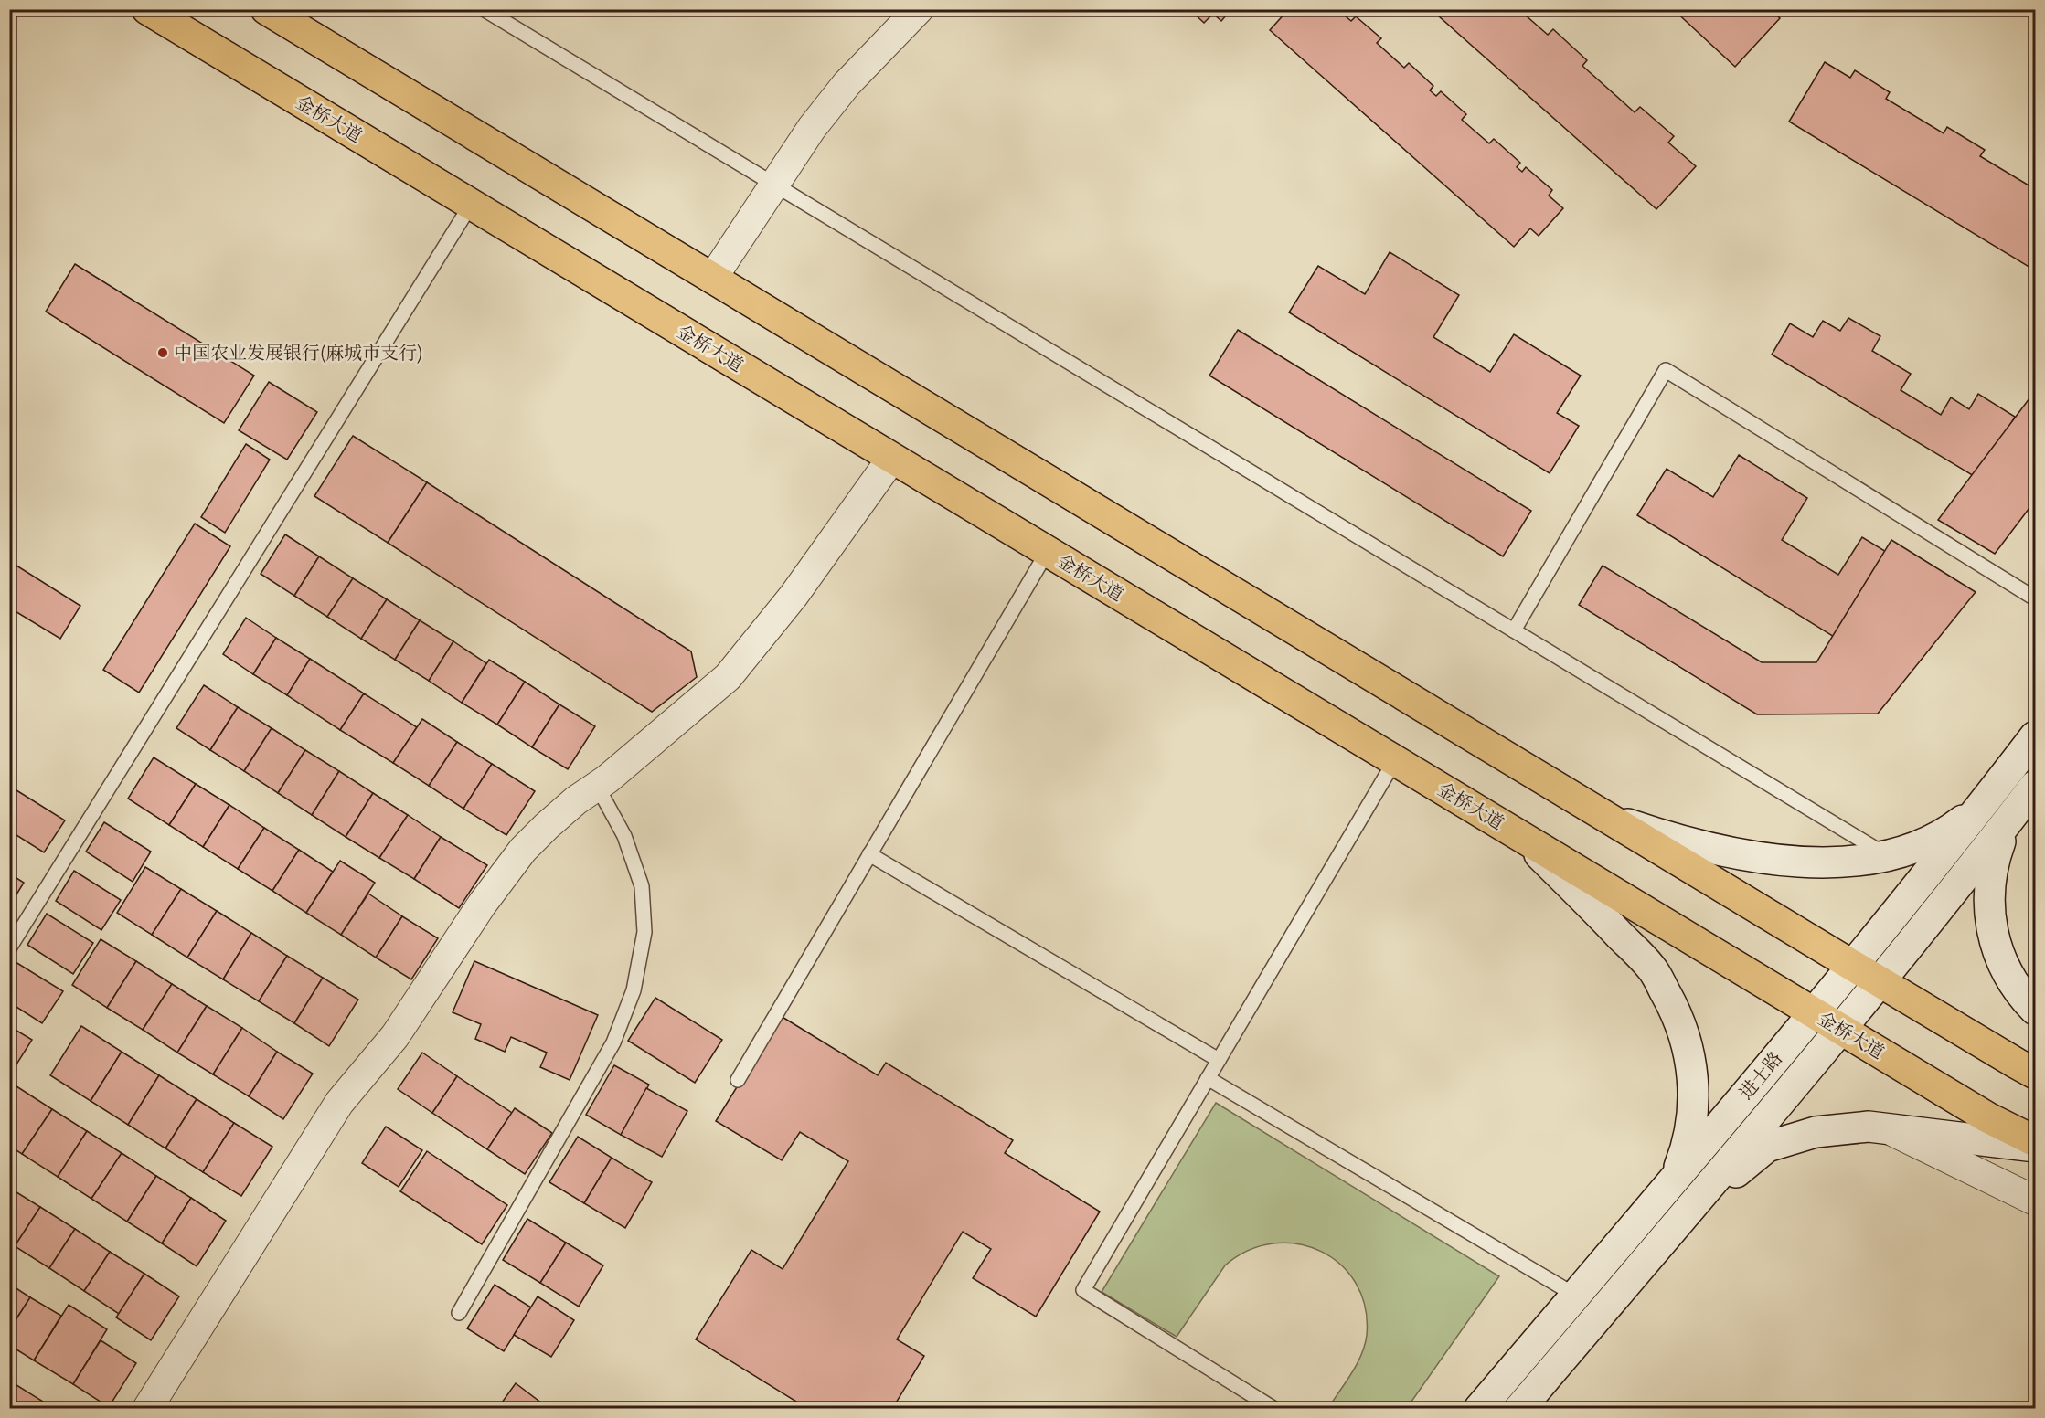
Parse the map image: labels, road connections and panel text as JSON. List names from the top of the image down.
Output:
{
  "streets": {
    "highway": ["金桥大道"],
    "main road": ["进士路"]
  },
  "crossings": [
    ["金桥大道", "进士路"]
  ],
  "places": ["中国农业发展银行(麻城市支行)"]
}
